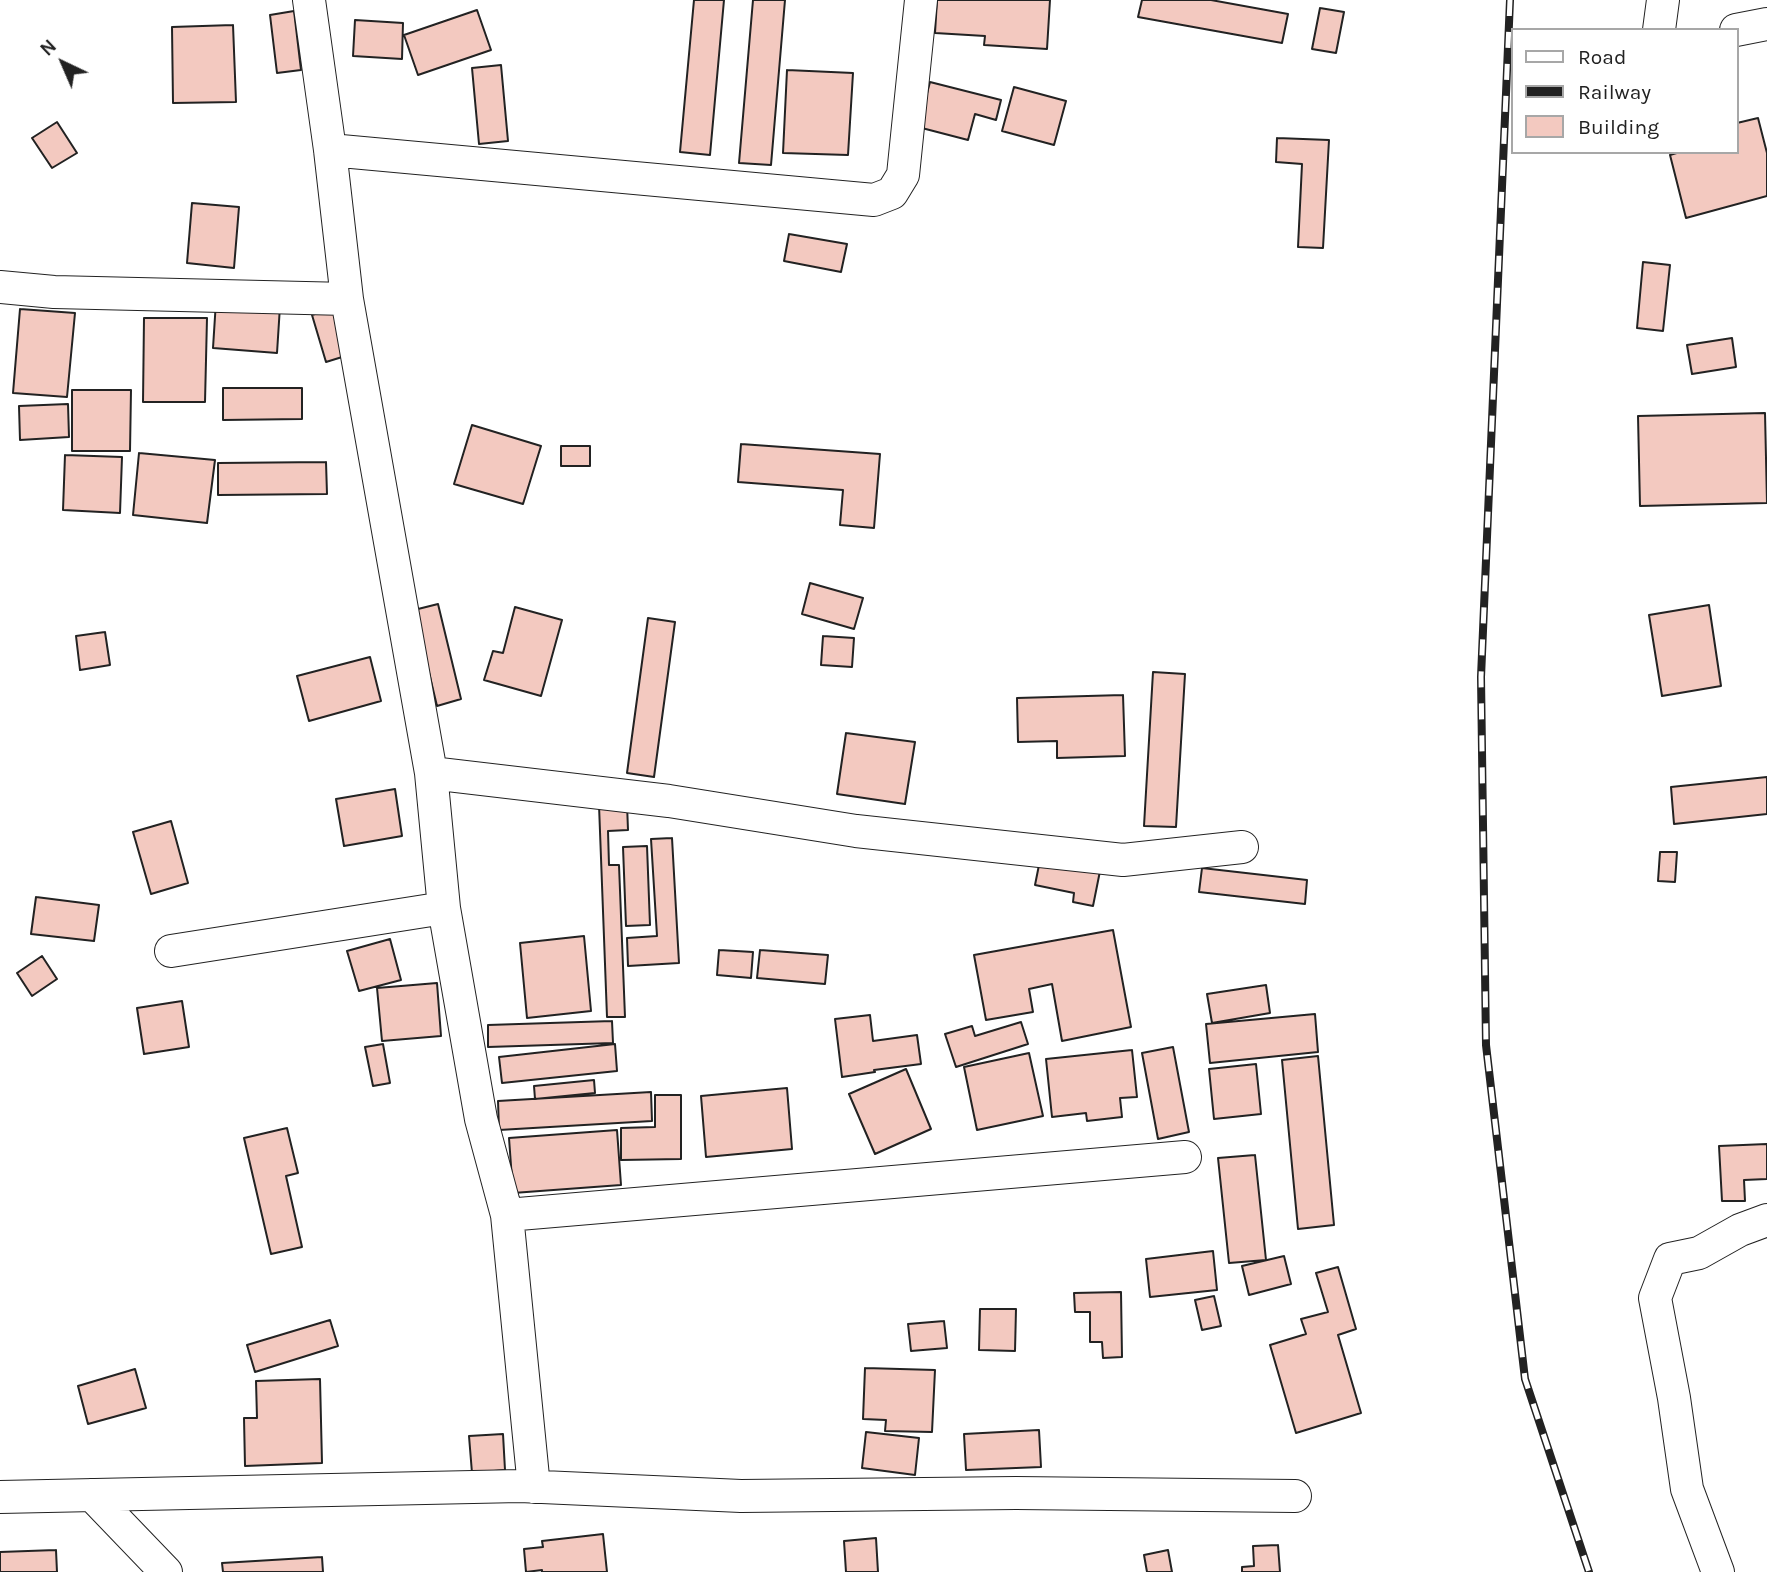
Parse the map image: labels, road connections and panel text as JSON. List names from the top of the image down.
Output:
{
  "legend": ["Road", "Railway", "Building"],
  "north": "top left"
}
